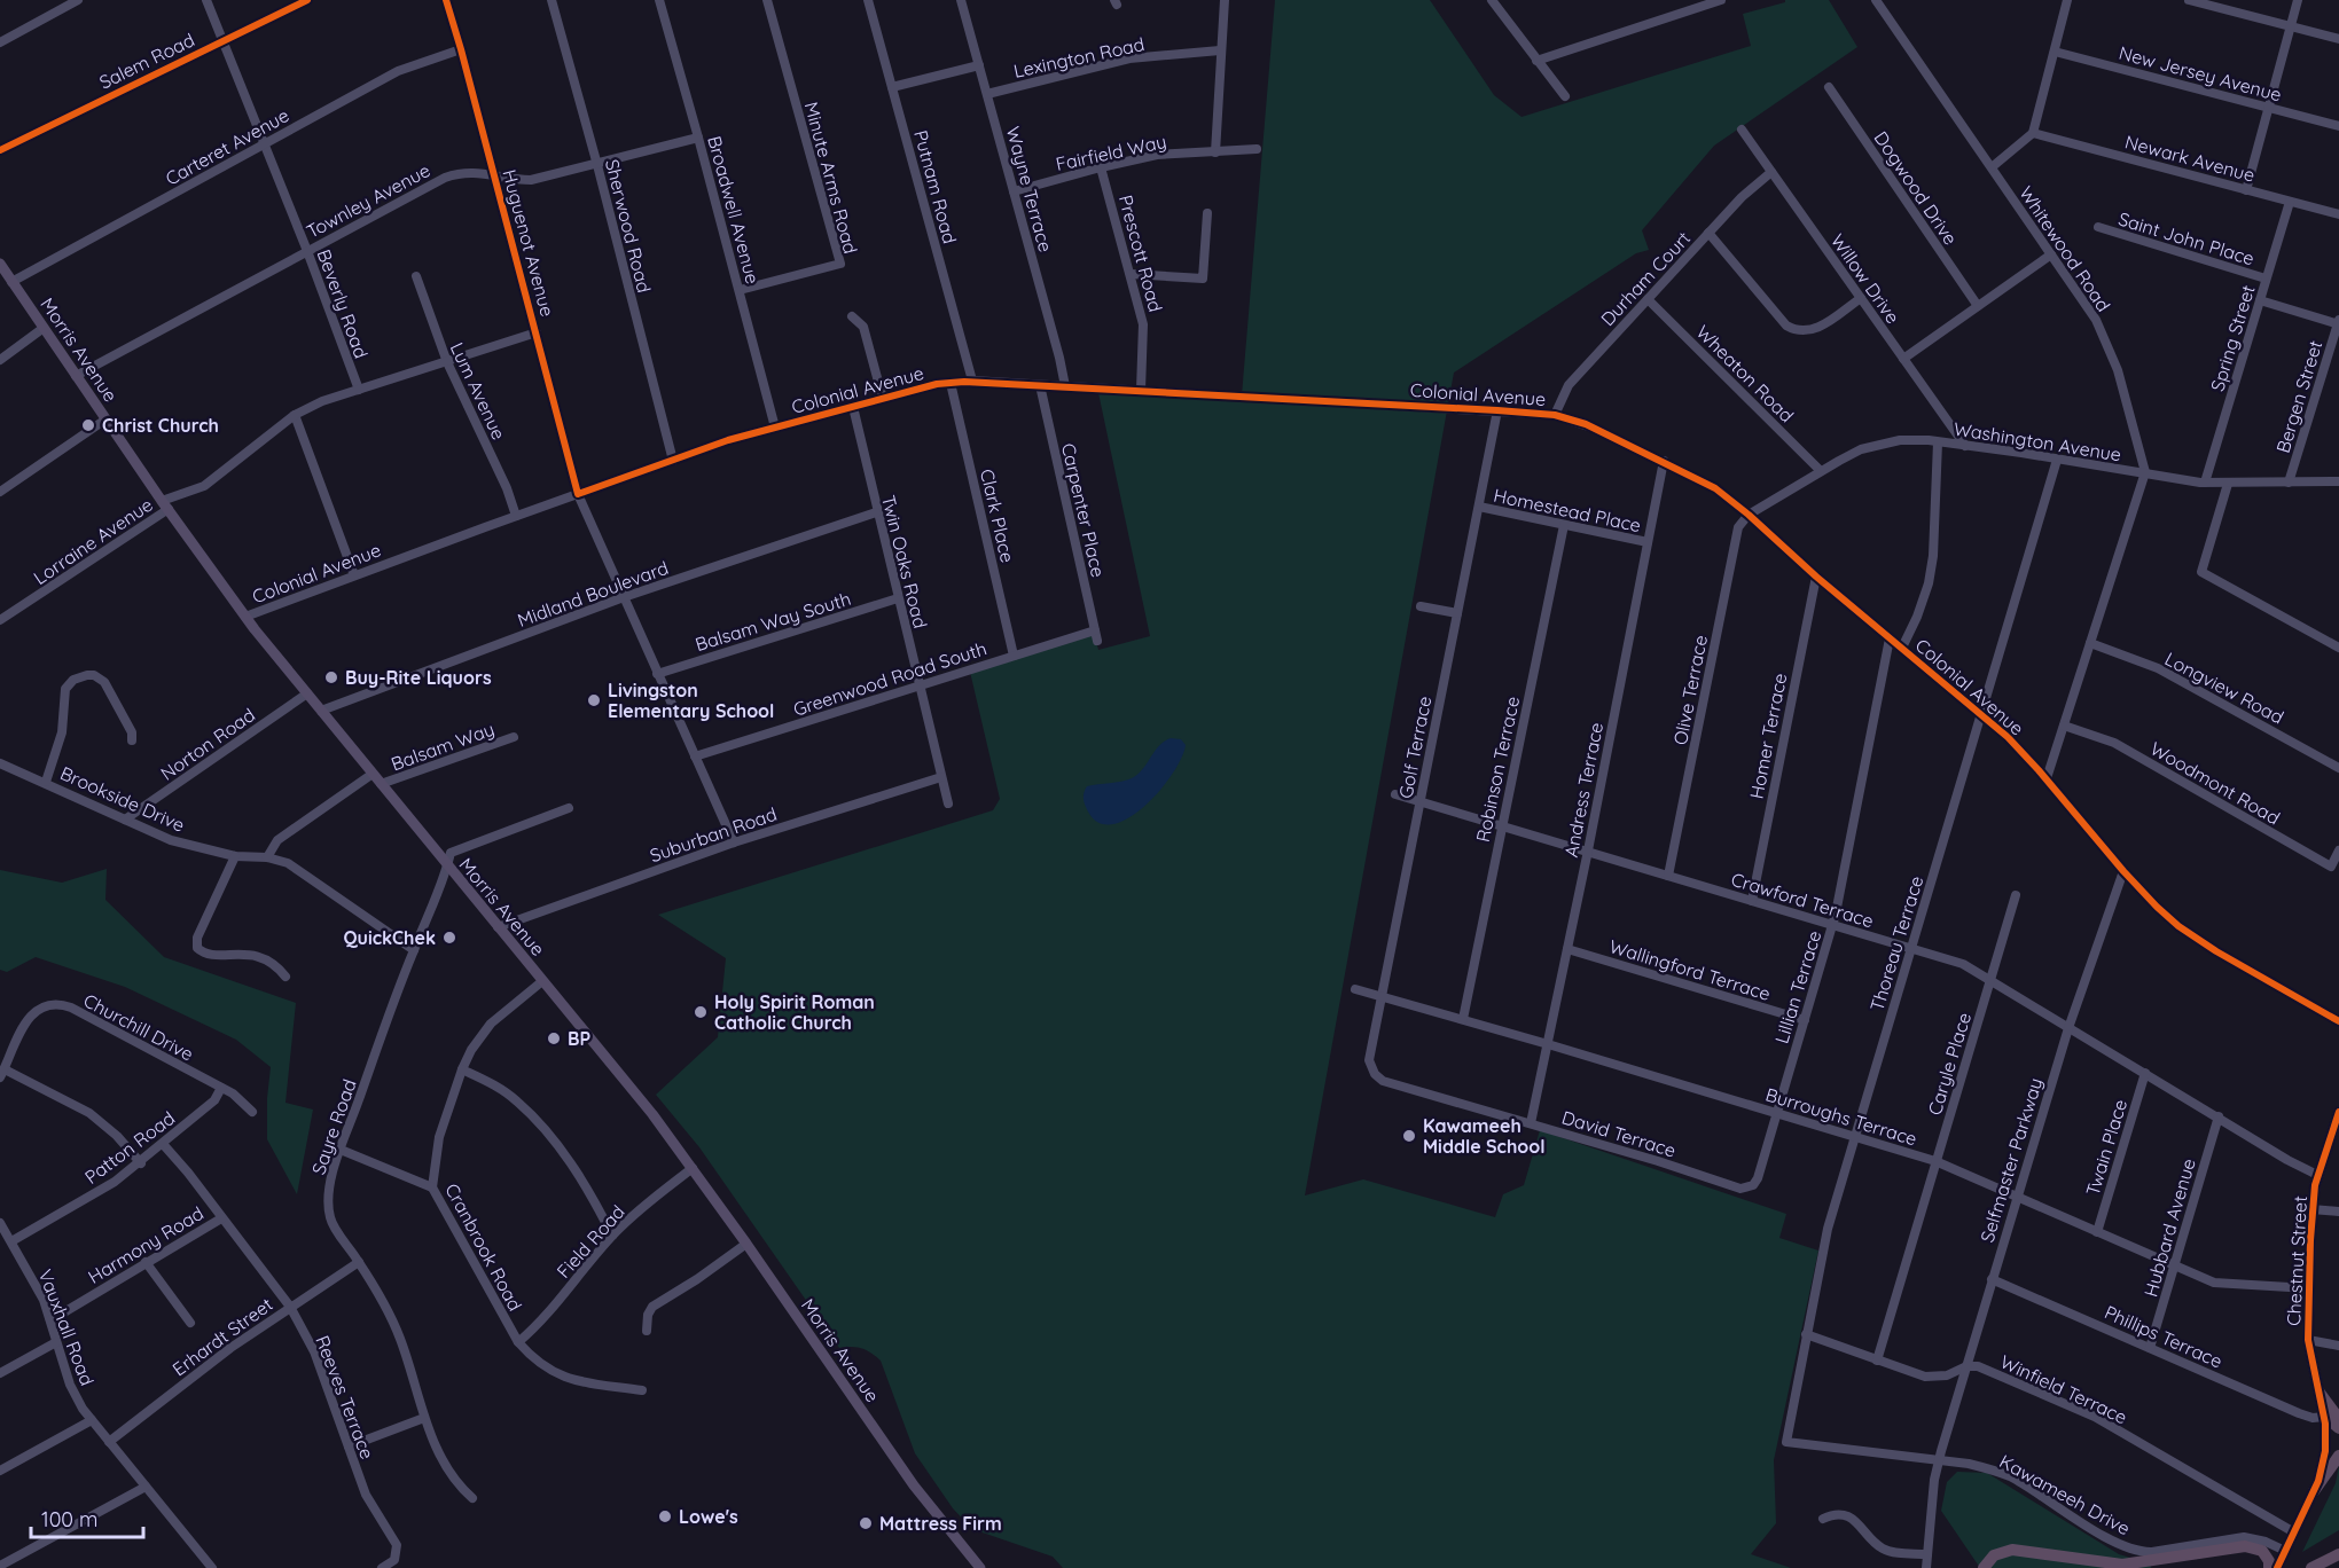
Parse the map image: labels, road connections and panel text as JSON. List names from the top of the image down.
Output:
{
  "streets": {
    "main road": ["Morris Avenue", "Chestnut Street"],
    "street": [
      "Lexington Road",
      "Salem Road",
      "New Jersey Avenue",
      "Carteret Avenue",
      "Fairfield Way",
      "Newark Avenue",
      "Minute Arms Road",
      "Putnam Road",
      "Dogwood Drive",
      "Wayne Terrace",
      "Townley Avenue",
      "Broadwell Avenue",
      "Sherwood Road",
      "Saint John Place",
      "Huguenot Avenue",
      "Whitewood Road",
      "Prescott Road",
      "Durham Court",
      "Willow Drive",
      "Beverly Road",
      "Spring Street",
      "Wheaton Road",
      "Colonial Avenue",
      "Lum Avenue",
      "Bergen Street",
      "Washington Avenue",
      "Carpenter Place",
      "Homestead Place",
      "Clark Place",
      "Lorraine Avenue",
      "Twin Oaks Road",
      "Midland Boulevard",
      "Balsam Way South",
      "Greenwood Road South",
      "Longview Road",
      "Olive Terrace",
      "Homer Terrace",
      "Norton Road",
      "Balsam Way",
      "Golf Terrace",
      "Robinson Terrace",
      "Woodmont Road",
      "Andress Terrace",
      "Brookside Drive",
      "Suburban Road",
      "Crawford Terrace",
      "Thoreau Terrace",
      "Wallingford Terrace",
      "Lillian Terrace",
      "Churchill Drive",
      "Caryle Place",
      "Burroughs Terrace",
      "Sayre Road",
      "David Terrace",
      "Patton Road",
      "Twain Place",
      "Selfmaster Parkway",
      "Hubbard Avenue",
      "Field Road",
      "Harmony Road",
      "Cranbrook Road",
      "Vauxhall Road",
      "Erhardt Street",
      "Phillips Terrace",
      "Winfield Terrace",
      "Reeves Terrace",
      "Kawameeh Drive"
    ]
  },
  "crossings": [
    ["Lexington Road", "Wayne Terrace"],
    ["Salem Road", "Beverly Road"],
    ["Carteret Avenue", "Huguenot Avenue"],
    ["Carteret Avenue", "Beverly Road"],
    ["Carteret Avenue", "Morris Avenue"],
    ["Fairfield Way", "Wayne Terrace"],
    ["Fairfield Way", "Prescott Road"],
    ["Newark Avenue", "Spring Street"],
    ["Minute Arms Road", "Broadwell Avenue"],
    ["Putnam Road", "Colonial Avenue"],
    ["Wayne Terrace", "Colonial Avenue"],
    ["Townley Avenue", "Broadwell Avenue"],
    ["Townley Avenue", "Sherwood Road"],
    ["Townley Avenue", "Huguenot Avenue"],
    ["Townley Avenue", "Beverly Road"],
    ["Townley Avenue", "Morris Avenue"],
    ["Broadwell Avenue", "Colonial Avenue"],
    ["Sherwood Road", "Colonial Avenue"],
    ["Saint John Place", "Spring Street"],
    ["Huguenot Avenue", "Colonial Avenue"],
    ["Huguenot Avenue", "Lorraine Avenue"],
    ["Huguenot Avenue", "Midland Boulevard"],
    ["Huguenot Avenue", "Balsam Way South"],
    ["Huguenot Avenue", "Greenwood Road South"],
    ["Huguenot Avenue", "Suburban Road"],
    ["Whitewood Road", "Washington Avenue"],
    ["Prescott Road", "Colonial Avenue"],
    ["Durham Court", "Willow Drive"],
    ["Durham Court", "Wheaton Road"],
    ["Durham Court", "Colonial Avenue"],
    ["Willow Drive", "Washington Avenue"],
    ["Beverly Road", "Lorraine Avenue"],
    ["Spring Street", "Washington Avenue"],
    ["Morris Avenue", "Colonial Avenue"],
    ["Morris Avenue", "Lorraine Avenue"],
    ["Morris Avenue", "Midland Boulevard"],
    ["Morris Avenue", "Norton Road"],
    ["Morris Avenue", "Balsam Way"],
    ["Morris Avenue", "Suburban Road"],
    ["Morris Avenue", "Sayre Road"],
    ["Morris Avenue", "Field Road"],
    ["Morris Avenue", "Cranbrook Road"],
    ["Wheaton Road", "Washington Avenue"],
    ["Colonial Avenue", "Lum Avenue"],
    ["Colonial Avenue", "Washington Avenue"],
    ["Colonial Avenue", "Carpenter Place"],
    ["Colonial Avenue", "Clark Place"],
    ["Colonial Avenue", "Twin Oaks Road"],
    ["Colonial Avenue", "Olive Terrace"],
    ["Colonial Avenue", "Homer Terrace"],
    ["Colonial Avenue", "Golf Terrace"],
    ["Colonial Avenue", "Andress Terrace"],
    ["Colonial Avenue", "Thoreau Terrace"],
    ["Colonial Avenue", "Lillian Terrace"],
    ["Colonial Avenue", "Selfmaster Parkway"],
    ["Lum Avenue", "Lorraine Avenue"],
    ["Bergen Street", "Washington Avenue"],
    ["Washington Avenue", "Olive Terrace"],
    ["Washington Avenue", "Thoreau Terrace"],
    ["Carpenter Place", "Greenwood Road South"],
    ["Homestead Place", "Golf Terrace"],
    ["Homestead Place", "Robinson Terrace"],
    ["Homestead Place", "Andress Terrace"],
    ["Clark Place", "Greenwood Road South"],
    ["Twin Oaks Road", "Midland Boulevard"],
    ["Twin Oaks Road", "Balsam Way South"],
    ["Twin Oaks Road", "Greenwood Road South"],
    ["Twin Oaks Road", "Suburban Road"],
    ["Olive Terrace", "Crawford Terrace"],
    ["Homer Terrace", "Crawford Terrace"],
    ["Norton Road", "Brookside Drive"],
    ["Golf Terrace", "Crawford Terrace"],
    ["Golf Terrace", "Burroughs Terrace"],
    ["Golf Terrace", "David Terrace"],
    ["Robinson Terrace", "Crawford Terrace"],
    ["Robinson Terrace", "Burroughs Terrace"],
    ["Andress Terrace", "Crawford Terrace"],
    ["Andress Terrace", "Wallingford Terrace"],
    ["Andress Terrace", "Burroughs Terrace"],
    ["Andress Terrace", "David Terrace"],
    ["Brookside Drive", "Sayre Road"],
    ["Crawford Terrace", "Thoreau Terrace"],
    ["Crawford Terrace", "Lillian Terrace"],
    ["Crawford Terrace", "Caryle Place"],
    ["Crawford Terrace", "Twain Place"],
    ["Crawford Terrace", "Selfmaster Parkway"],
    ["Crawford Terrace", "Hubbard Avenue"],
    ["Crawford Terrace", "Chestnut Street"],
    ["Thoreau Terrace", "Burroughs Terrace"],
    ["Thoreau Terrace", "Kawameeh Drive"],
    ["Wallingford Terrace", "Lillian Terrace"],
    ["Lillian Terrace", "Burroughs Terrace"],
    ["Lillian Terrace", "David Terrace"],
    ["Churchill Drive", "Patton Road"],
    ["Caryle Place", "Burroughs Terrace"],
    ["Burroughs Terrace", "Twain Place"],
    ["Burroughs Terrace", "Selfmaster Parkway"],
    ["Burroughs Terrace", "Hubbard Avenue"],
    ["Burroughs Terrace", "Chestnut Street"],
    ["Sayre Road", "Erhardt Street"],
    ["Patton Road", "Vauxhall Road"],
    ["Patton Road", "Reeves Terrace"],
    ["Selfmaster Parkway", "Phillips Terrace"],
    ["Selfmaster Parkway", "Winfield Terrace"],
    ["Selfmaster Parkway", "Kawameeh Drive"],
    ["Hubbard Avenue", "Phillips Terrace"],
    ["Field Road", "Cranbrook Road"],
    ["Harmony Road", "Vauxhall Road"],
    ["Harmony Road", "Reeves Terrace"],
    ["Chestnut Street", "Phillips Terrace"],
    ["Chestnut Street", "Winfield Terrace"],
    ["Chestnut Street", "Kawameeh Drive"],
    ["Vauxhall Road", "Erhardt Street"],
    ["Erhardt Street", "Reeves Terrace"]
  ],
  "places": [
    "Christ Church",
    "Buy-Rite Liquors",
    "Livingston Elementary School",
    "QuickChek",
    "Holy Spirit Roman Catholic Church",
    "BP",
    "Kawameeh Middle School",
    "Lowe's",
    "Mattress Firm"
  ],
  "scale_bar": "100 m"
}
